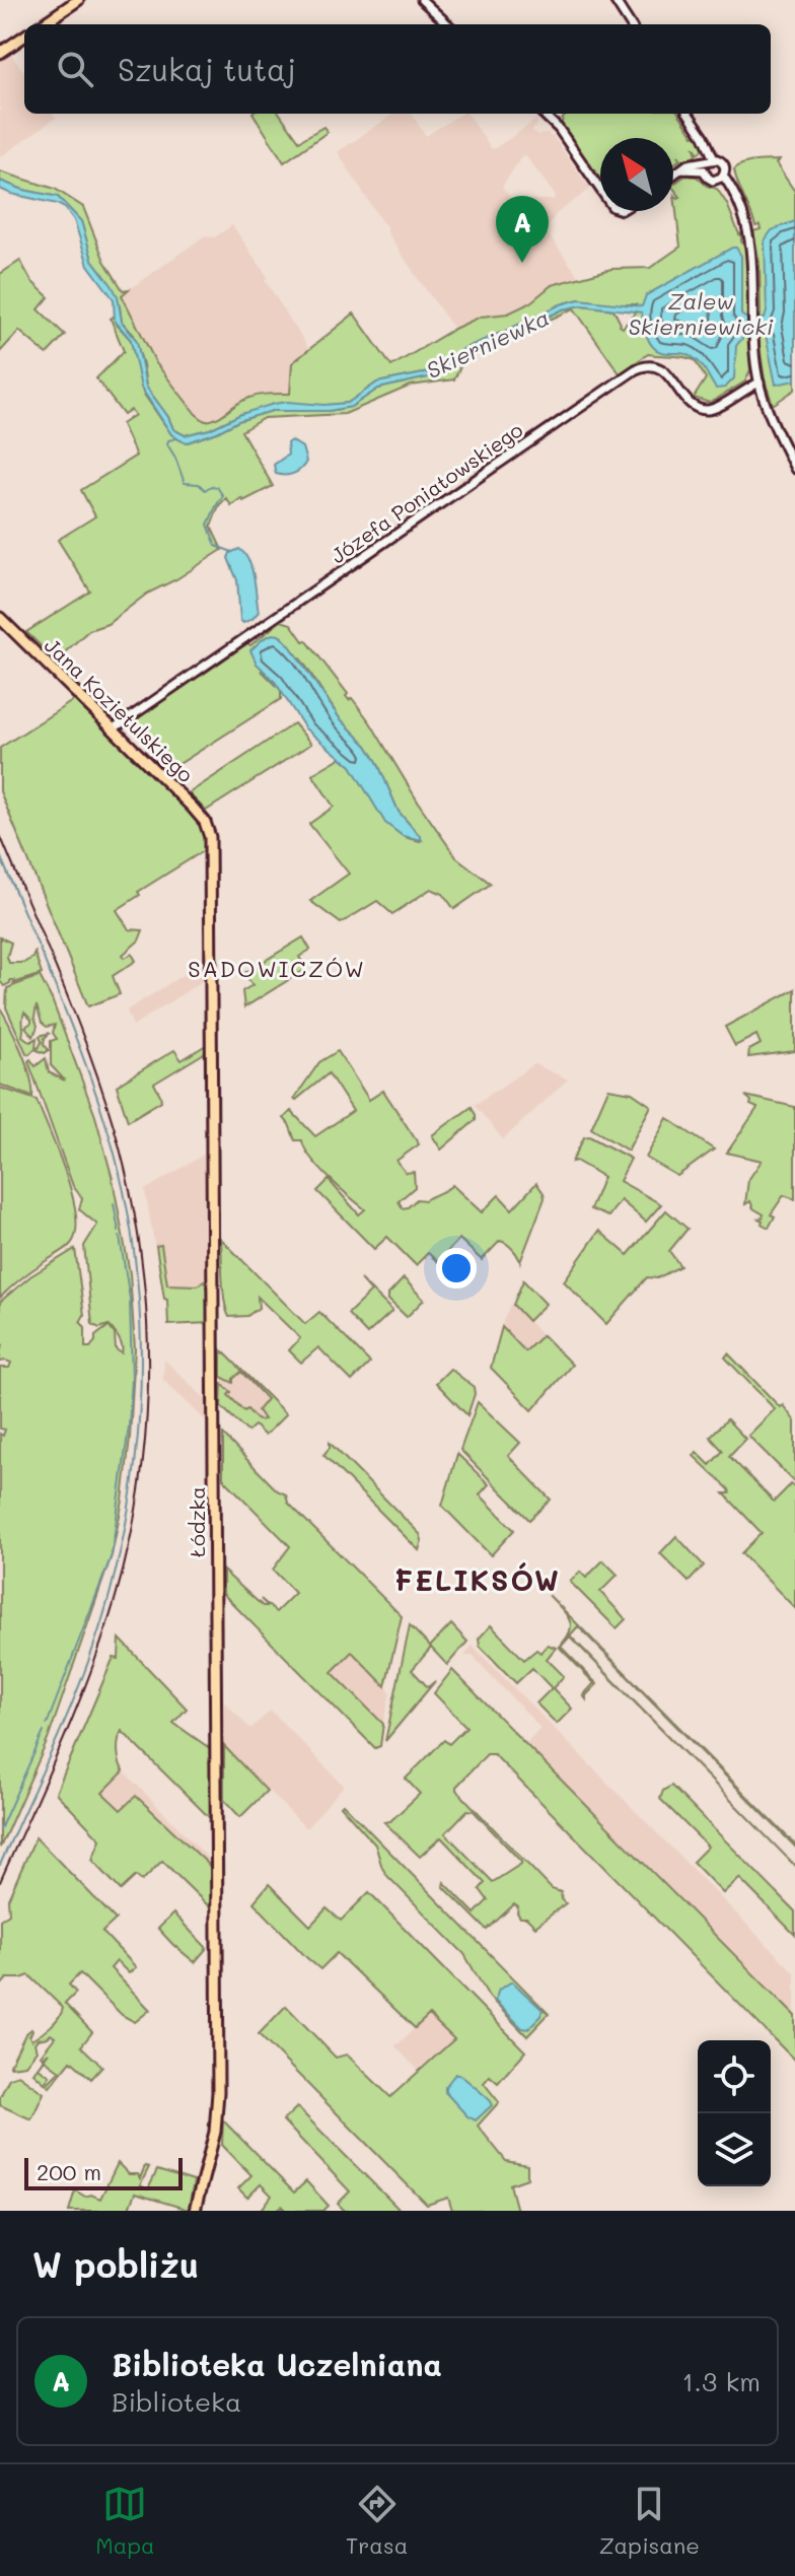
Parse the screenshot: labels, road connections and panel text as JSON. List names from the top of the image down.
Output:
{
  "streets": {
    "main road": ["Jana Kozietulskiego", "Łódzka"],
    "street": ["Józefa Poniatowskiego"]
  },
  "crossings": [
    ["Józefa Poniatowskiego", "Jana Kozietulskiego"],
    ["Jana Kozietulskiego", "Łódzka"]
  ],
  "districts": ["SADOWICZÓW", "FELIKSÓW"],
  "water": ["Zalew Skierniewicki", "Skierniewka"],
  "scale_bar": "200 m",
  "north": "top left",
  "page": {
    "search": "Szukaj tutaj",
    "pins": "A",
    "scale": "200 m",
    "heading": "W pobliżu",
    "list": [
      {
        "mark": "A",
        "name": "Biblioteka Uczelniana",
        "note": "Biblioteka",
        "value": "1.3 km"
      }
    ],
    "nav": ["Mapa", "Trasa", "Zapisane"]
  }
}
